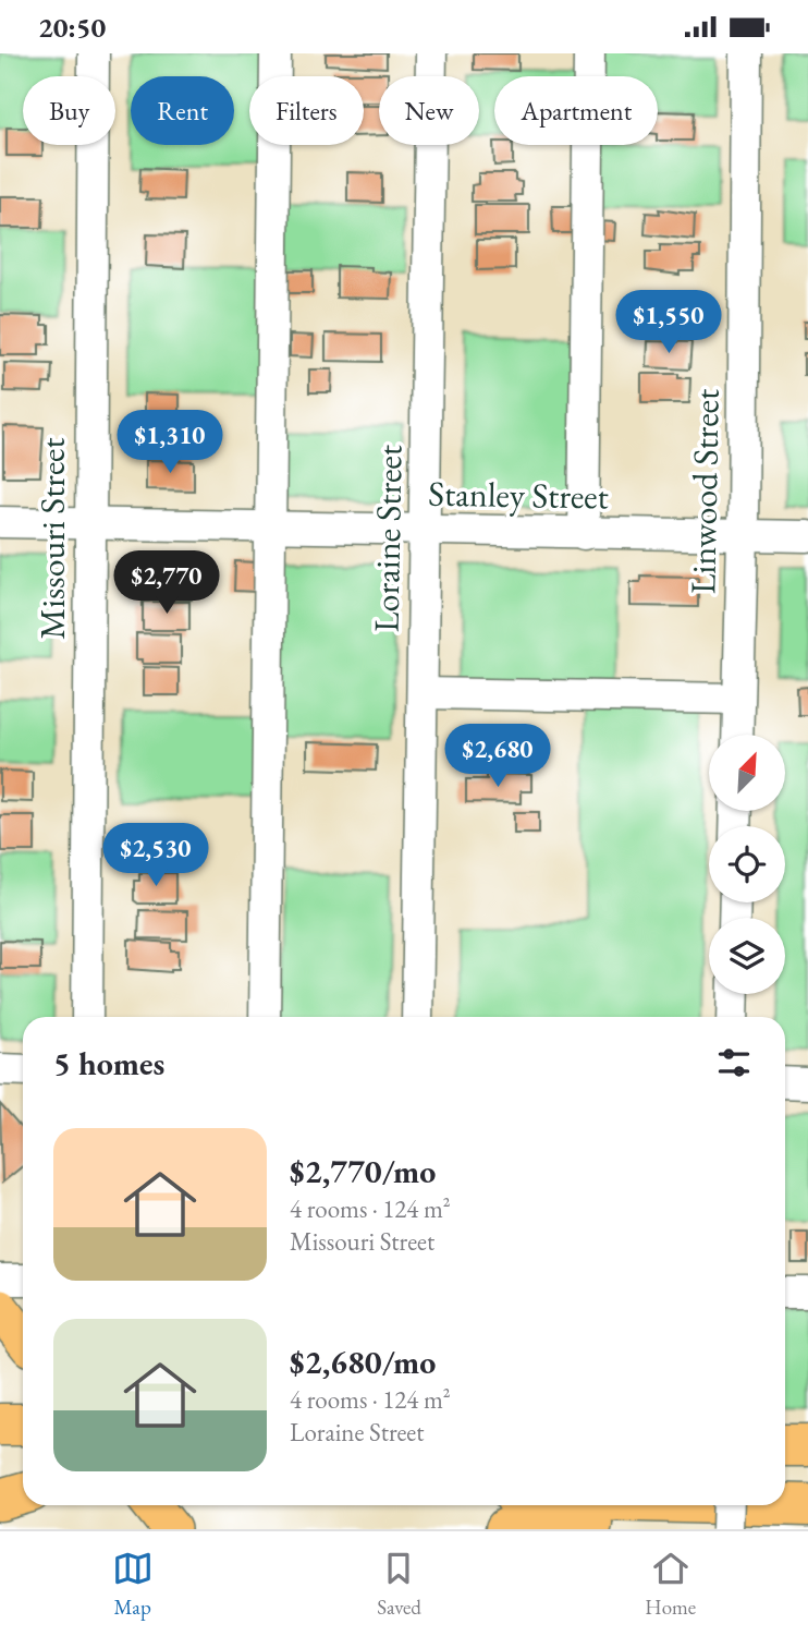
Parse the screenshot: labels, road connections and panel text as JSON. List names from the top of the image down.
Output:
{
  "streets": {
    "street": [
      "Linwood Street",
      "Stanley Street",
      "Missouri Street",
      "Loraine Street"
    ]
  },
  "crossings": [
    ["Linwood Street", "Stanley Street"],
    ["Stanley Street", "Missouri Street"],
    ["Stanley Street", "Loraine Street"]
  ],
  "north": "top right",
  "page": {
    "status": "20:50",
    "chip": [
      "Buy",
      "Rent",
      "Filters",
      "New",
      "Apartment"
    ],
    "price": [
      "$1,550",
      "$1,310",
      "$2,770",
      "$2,680",
      "$2,530"
    ],
    "heading": "5 homes",
    "list": [
      {
        "name": "$2,770/mo",
        "note": "4 rooms · 124 m² · Missouri Street"
      },
      {
        "name": "$2,680/mo",
        "note": "4 rooms · 124 m² · Loraine Street"
      }
    ],
    "tabs": ["Map", "Saved", "Home"]
  }
}
